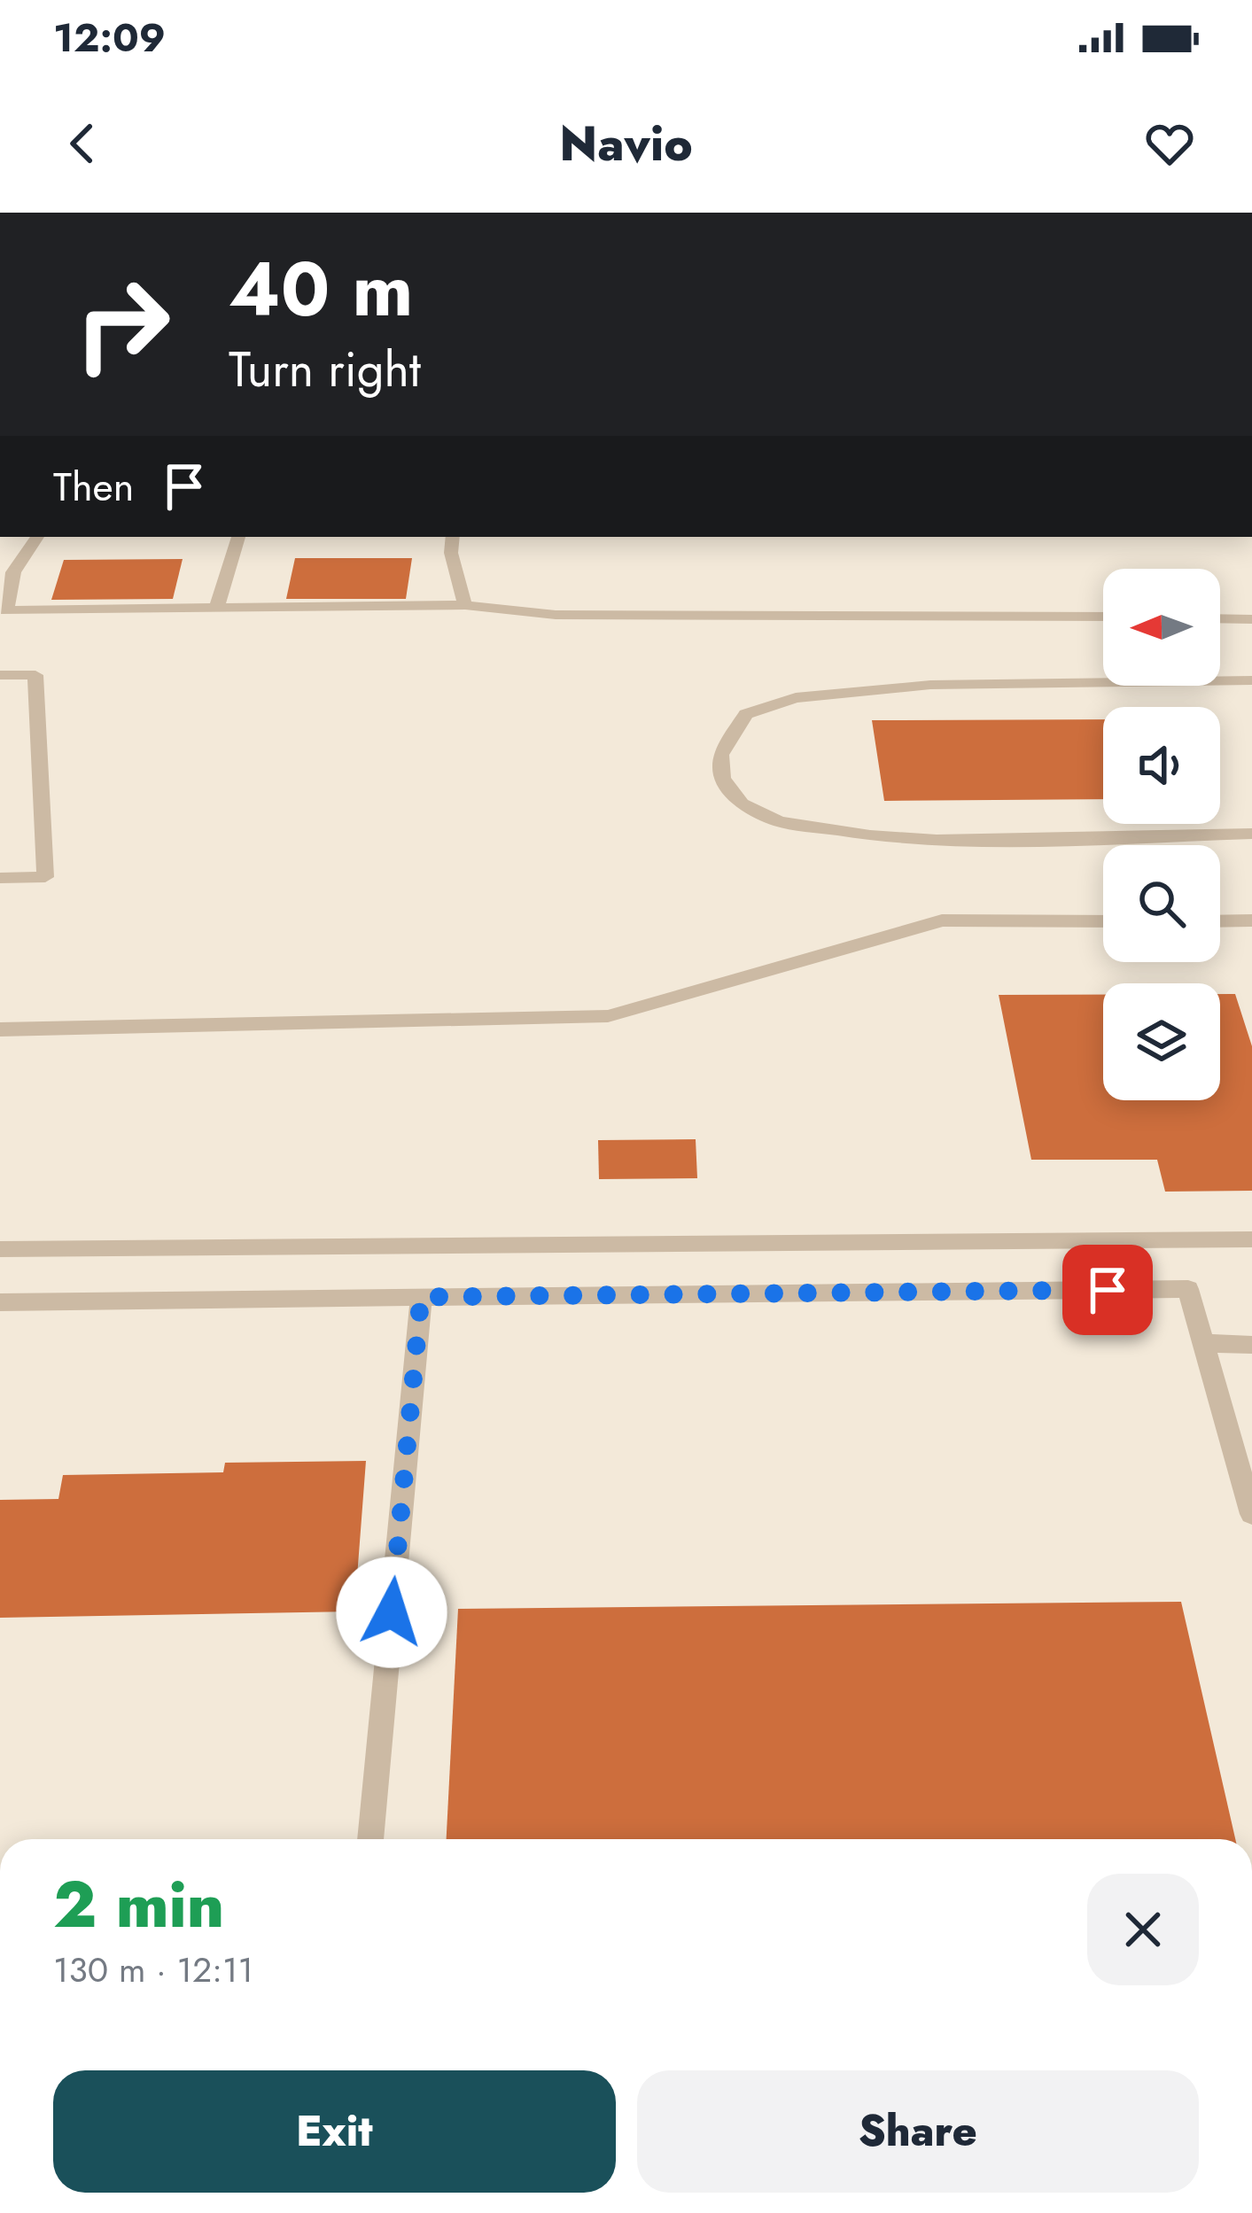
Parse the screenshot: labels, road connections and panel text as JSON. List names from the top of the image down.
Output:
{
  "north": "left",
  "page": {
    "status": "12:09",
    "header": "Navio",
    "turn": ["40 m", "Turn right"],
    "then": "Then",
    "heading": ["2 min", "130 m · 12:11"],
    "buttons": ["Exit", "Share"]
  }
}
